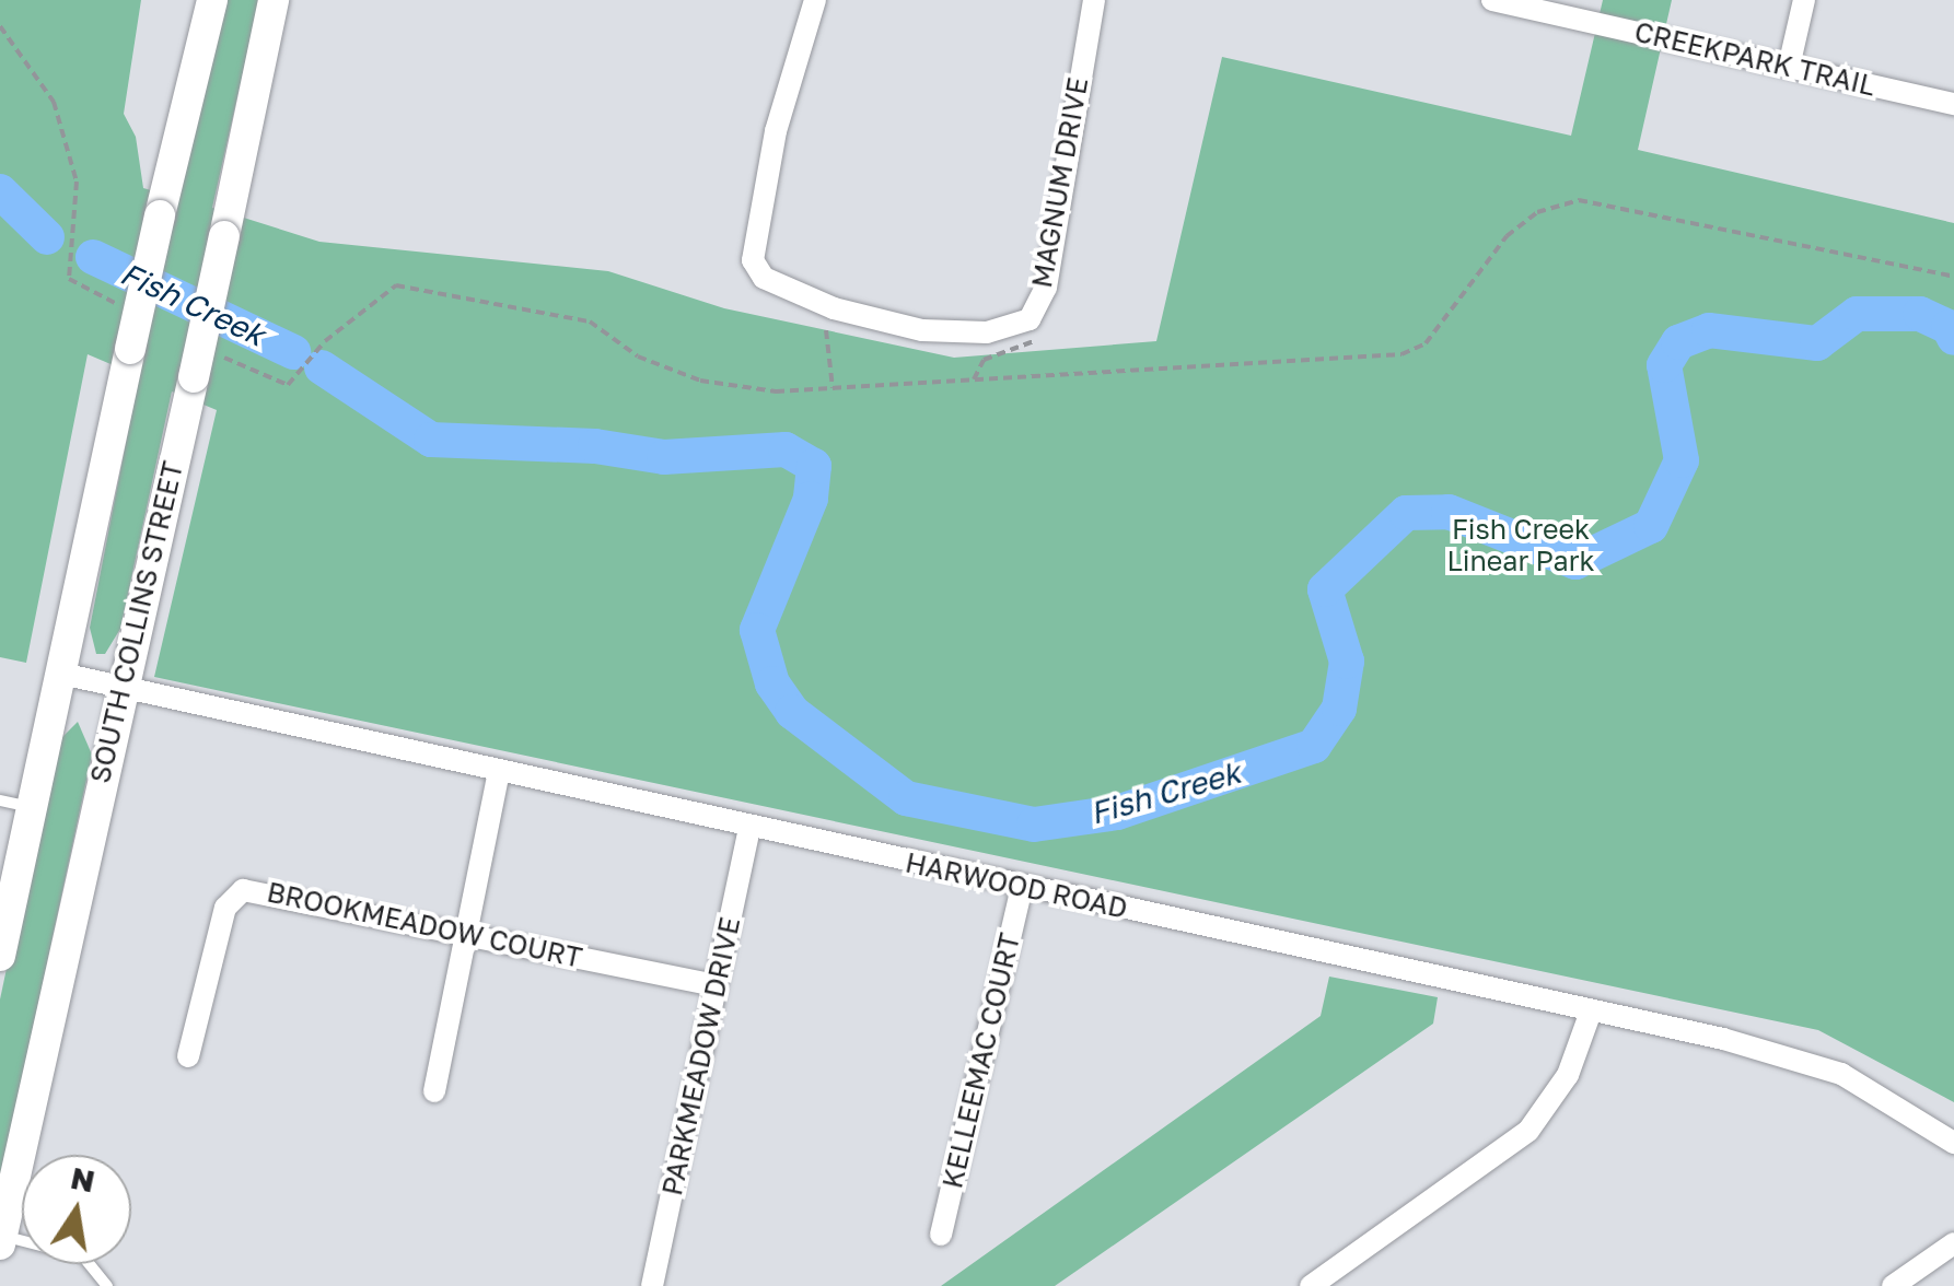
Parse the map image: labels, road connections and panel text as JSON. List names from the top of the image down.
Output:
{
  "streets": {
    "main road": ["SOUTH COLLINS STREET"],
    "street": [
      "CREEKPARK TRAIL",
      "MAGNUM DRIVE",
      "HARWOOD ROAD",
      "BROOKMEADOW COURT",
      "PARKMEADOW DRIVE",
      "KELLEEMAC COURT"
    ]
  },
  "crossings": [
    ["SOUTH COLLINS STREET", "HARWOOD ROAD"],
    ["HARWOOD ROAD", "PARKMEADOW DRIVE"],
    ["HARWOOD ROAD", "KELLEEMAC COURT"],
    ["BROOKMEADOW COURT", "PARKMEADOW DRIVE"]
  ],
  "water": ["Fish Creek"],
  "parks": ["Fish Creek Linear Park"],
  "north": "top"
}
